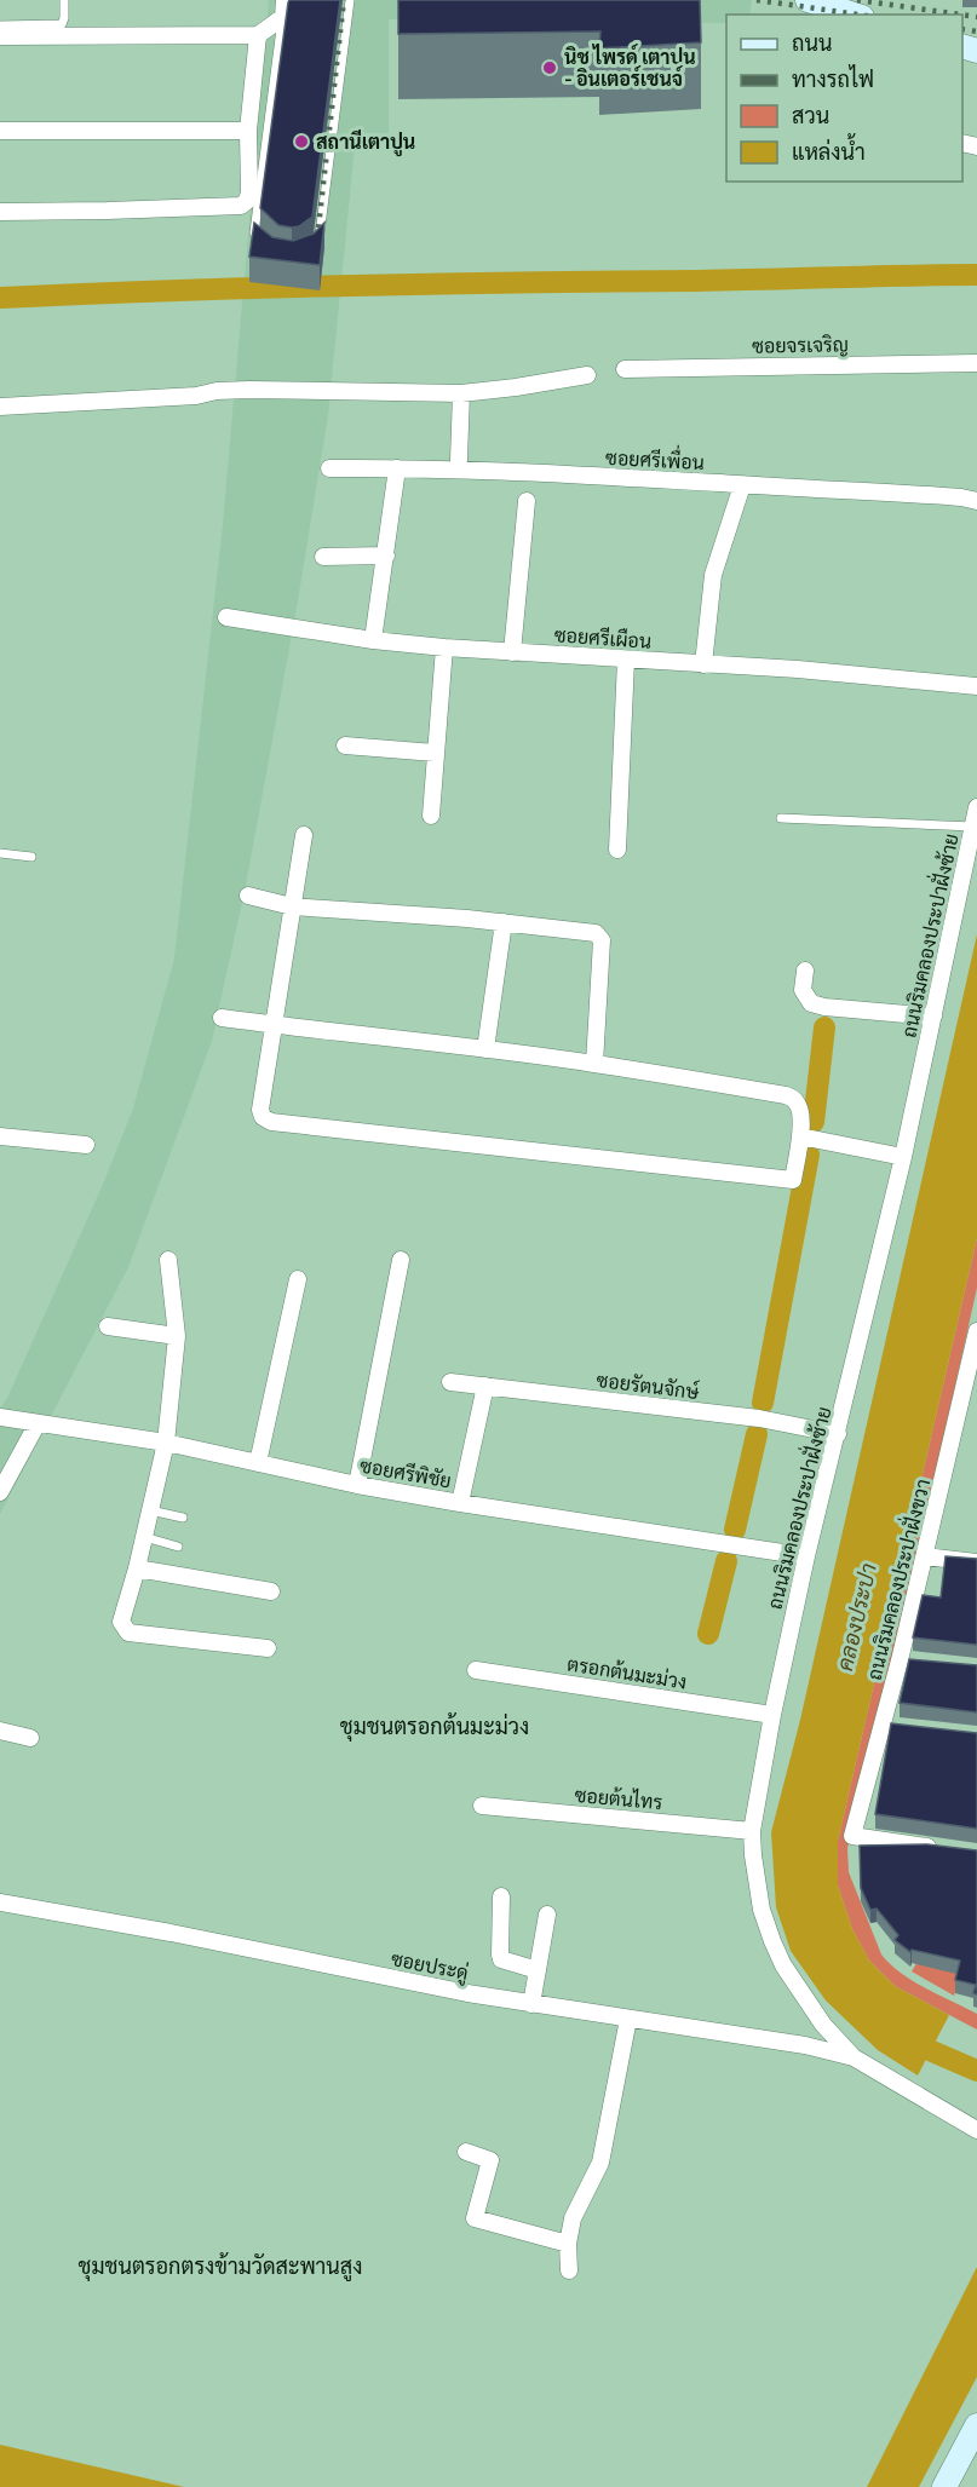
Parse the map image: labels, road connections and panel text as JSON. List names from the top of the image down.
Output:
{
  "streets": {
    "street": [
      "ซอยจรเจริญ",
      "ซอยศรีเพื่อน",
      "ซอยศรีเผือน",
      "ถนนริมคลองประปาฝั่งซ้าย",
      "ซอยรัตนจักษ์",
      "ซอยศรีพิชัย",
      "ถนนริมคลองประปาฝั่งขวา",
      "ตรอกต้นมะม่วง",
      "ซอยต้นไทร",
      "ซอยประดู่"
    ]
  },
  "crossings": [
    ["ถนนริมคลองประปาฝั่งซ้าย", "ซอยรัตนจักษ์"],
    ["ถนนริมคลองประปาฝั่งซ้าย", "ซอยศรีพิชัย"],
    ["ถนนริมคลองประปาฝั่งซ้าย", "ตรอกต้นมะม่วง"],
    ["ถนนริมคลองประปาฝั่งซ้าย", "ซอยต้นไทร"],
    ["ถนนริมคลองประปาฝั่งซ้าย", "ซอยประดู่"]
  ],
  "districts": ["ชุมชนตรอกต้นมะม่วง", "ชุมชนตรอกตรงข้ามวัดสะพานสูง"],
  "water": ["คลองประปา"],
  "places": ["นิช ไพรด์ เตาปูน - อินเตอร์เชนจ์", "สถานีเตาปูน"],
  "legend": [
    "ถนน",
    "ทางรถไฟ",
    "สวน",
    "แหล่งน้ำ"
  ]
}
